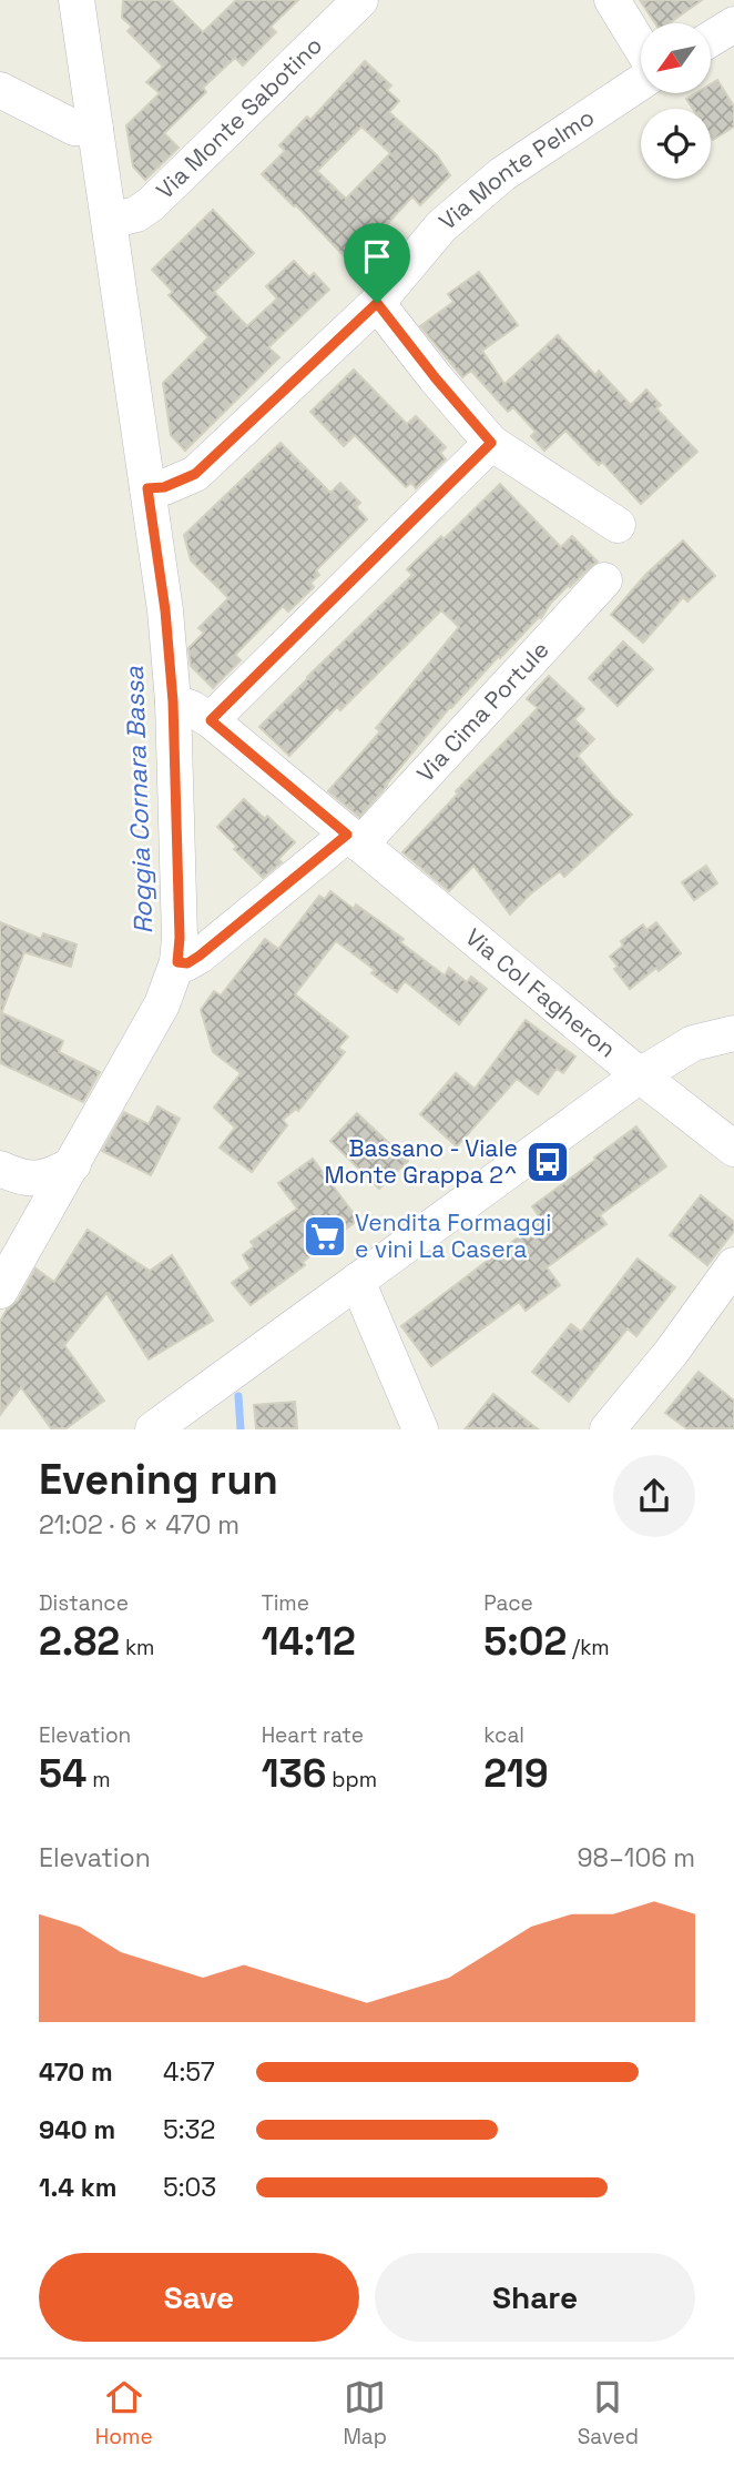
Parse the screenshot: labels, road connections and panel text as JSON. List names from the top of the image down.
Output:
{
  "streets": {
    "street": [
      "Via Monte Sabotino",
      "Via Monte Pelmo",
      "Via Cima Portule",
      "Via Col Fagheron"
    ]
  },
  "crossings": [
    ["Via Cima Portule", "Via Col Fagheron"]
  ],
  "water": ["Roggia Cornara Bassa"],
  "places": {
    "bus stop": ["Bassano - Viale Monte Grappa 2^"],
    "supermarket": ["Vendita Formaggi e vini La Casera"]
  },
  "north": "bottom left",
  "page": {
    "heading": ["Evening run", "21:02 · 6 × 470 m"],
    "stats": [
      ["Distance", "2.82 km"],
      ["Time", "14:12"],
      ["Pace", "5:02 /km"],
      ["Elevation", "54 m"],
      ["Heart rate", "136 bpm"],
      ["kcal", "219"]
    ],
    "chart": ["Elevation", "98–106 m"],
    "list": [
      {
        "name": "470 m",
        "note": "4:57"
      },
      {
        "name": "940 m",
        "note": "5:32"
      },
      {
        "name": "1.4 km",
        "note": "5:03"
      }
    ],
    "buttons": ["Save", "Share"],
    "tabs": ["Home", "Map", "Saved"]
  }
}
